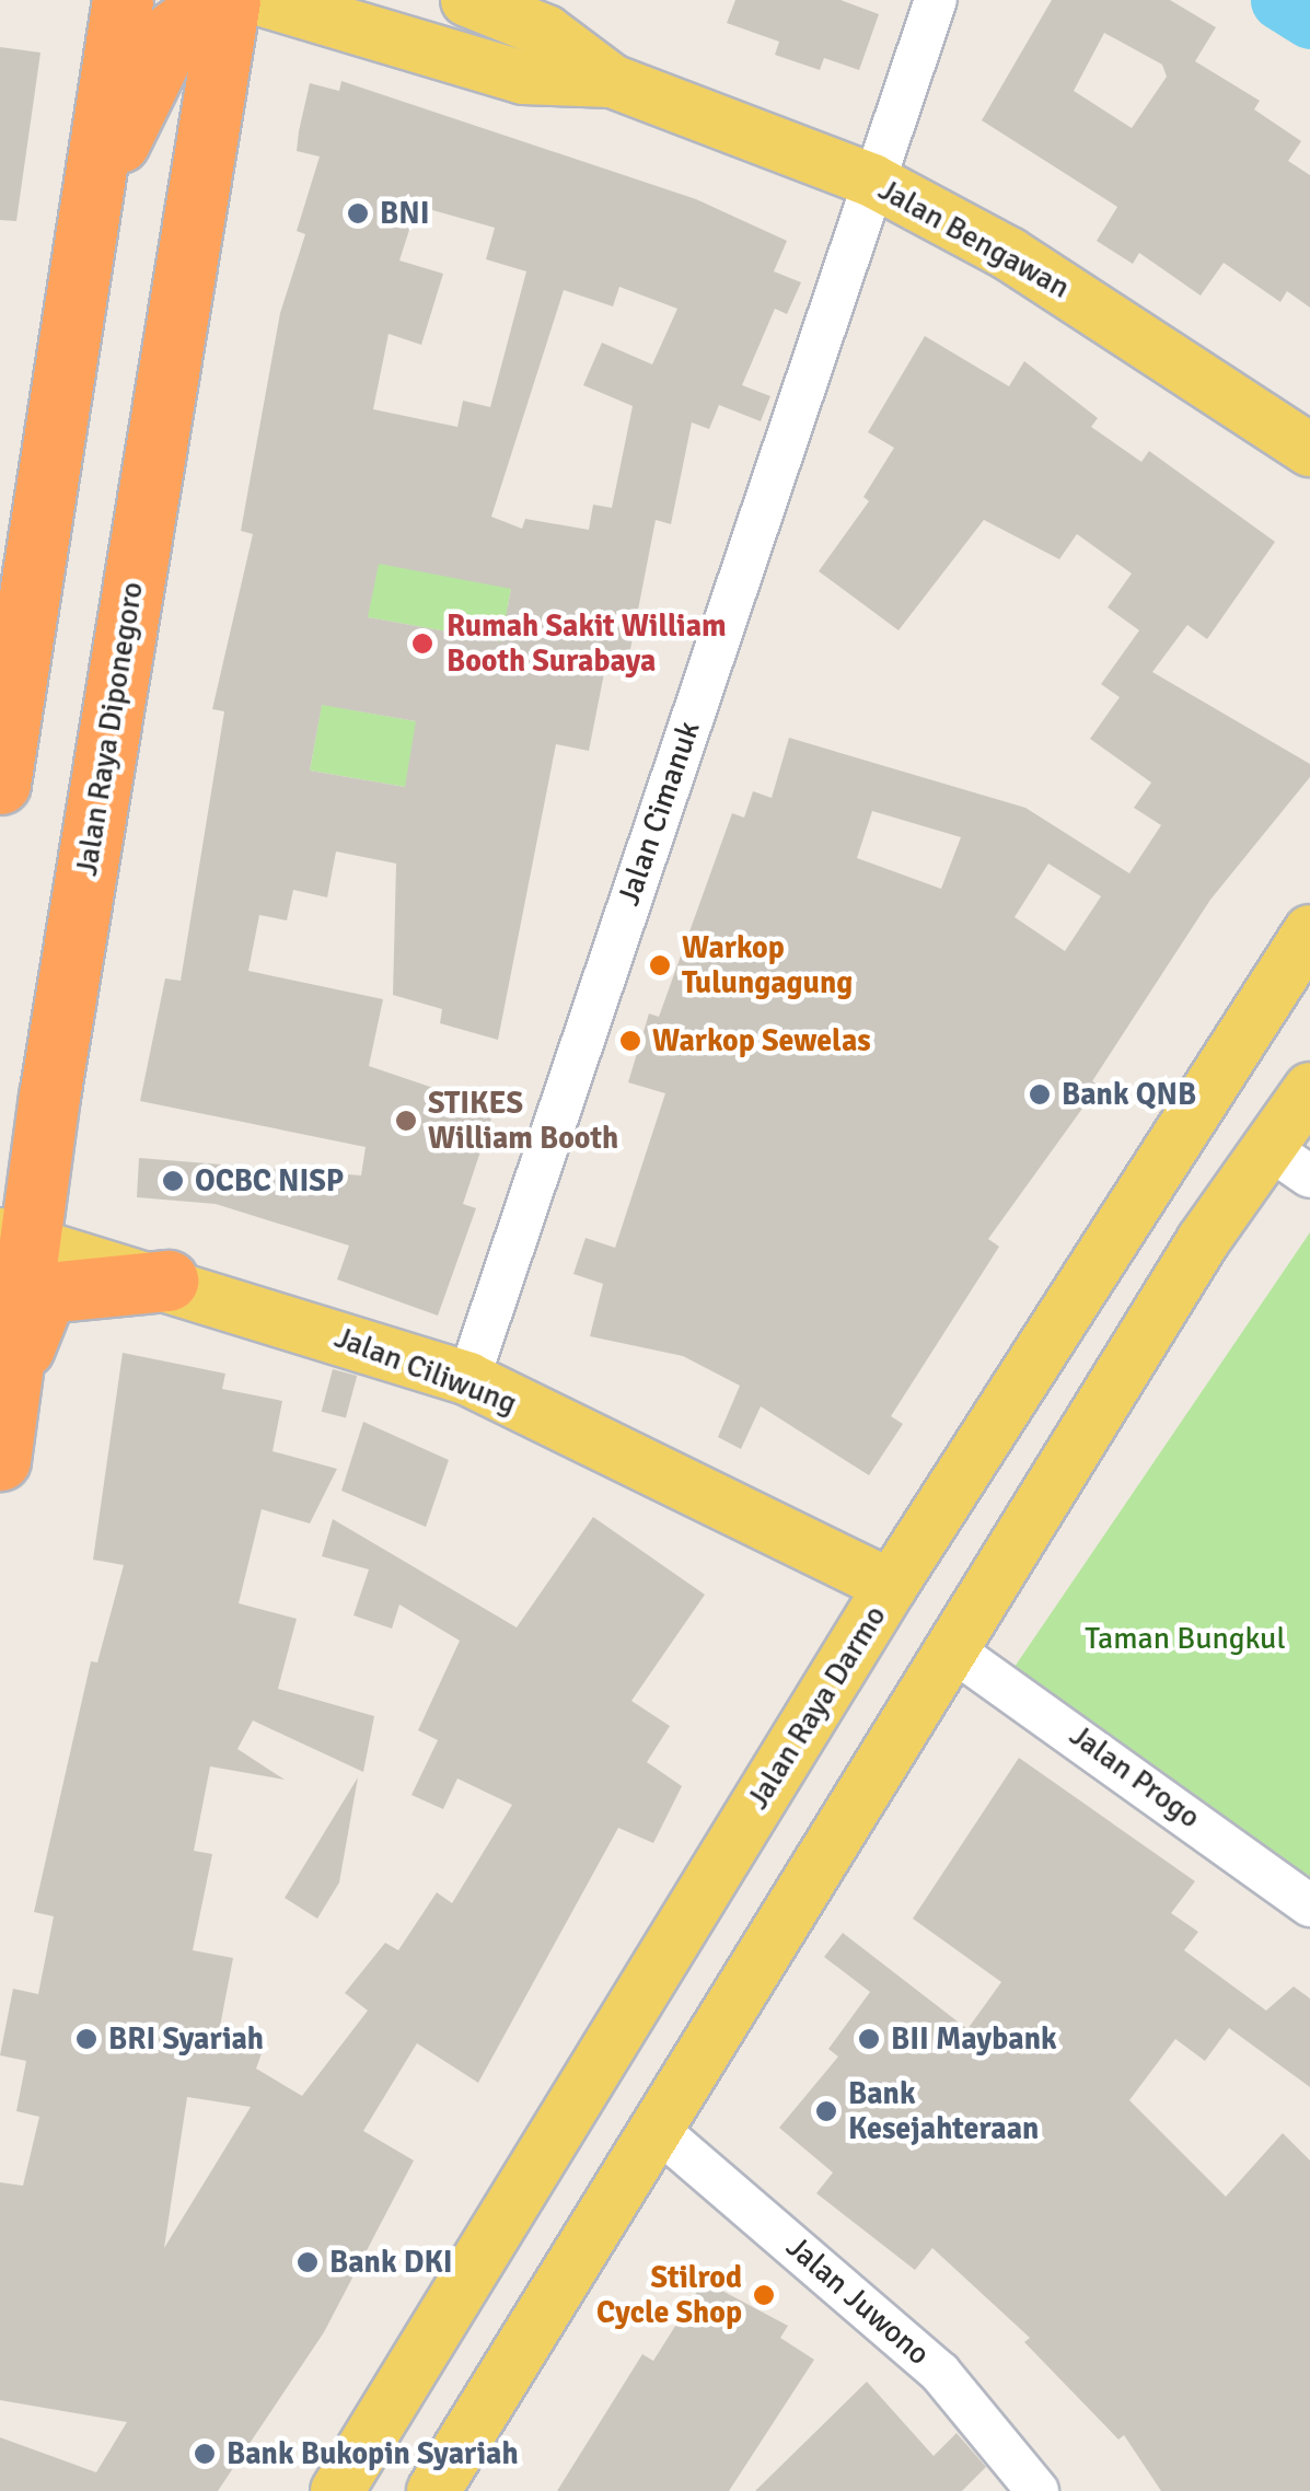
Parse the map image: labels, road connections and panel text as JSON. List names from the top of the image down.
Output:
{
  "streets": {
    "highway": ["Jalan Raya Diponegoro"],
    "main road": ["Jalan Bengawan", "Jalan Ciliwung", "Jalan Raya Darmo"],
    "street": ["Jalan Cimanuk", "Jalan Progo", "Jalan Juwono"]
  },
  "crossings": [
    ["Jalan Bengawan", "Jalan Cimanuk"],
    ["Jalan Raya Diponegoro", "Jalan Ciliwung"],
    ["Jalan Cimanuk", "Jalan Ciliwung"],
    ["Jalan Ciliwung", "Jalan Raya Darmo"]
  ],
  "parks": ["Taman Bungkul"],
  "places": [
    "BNI",
    "Rumah Sakit William Booth Surabaya",
    "Warkop Tulungagung",
    "Warkop Sewelas",
    "Bank QNB",
    "STIKES William Booth",
    "OCBC NISP",
    "BRI Syariah",
    "BII Maybank",
    "Bank Kesejahteraan",
    "Bank DKI",
    "Stilrod Cycle Shop",
    "Bank Bukopin Syariah"
  ]
}
